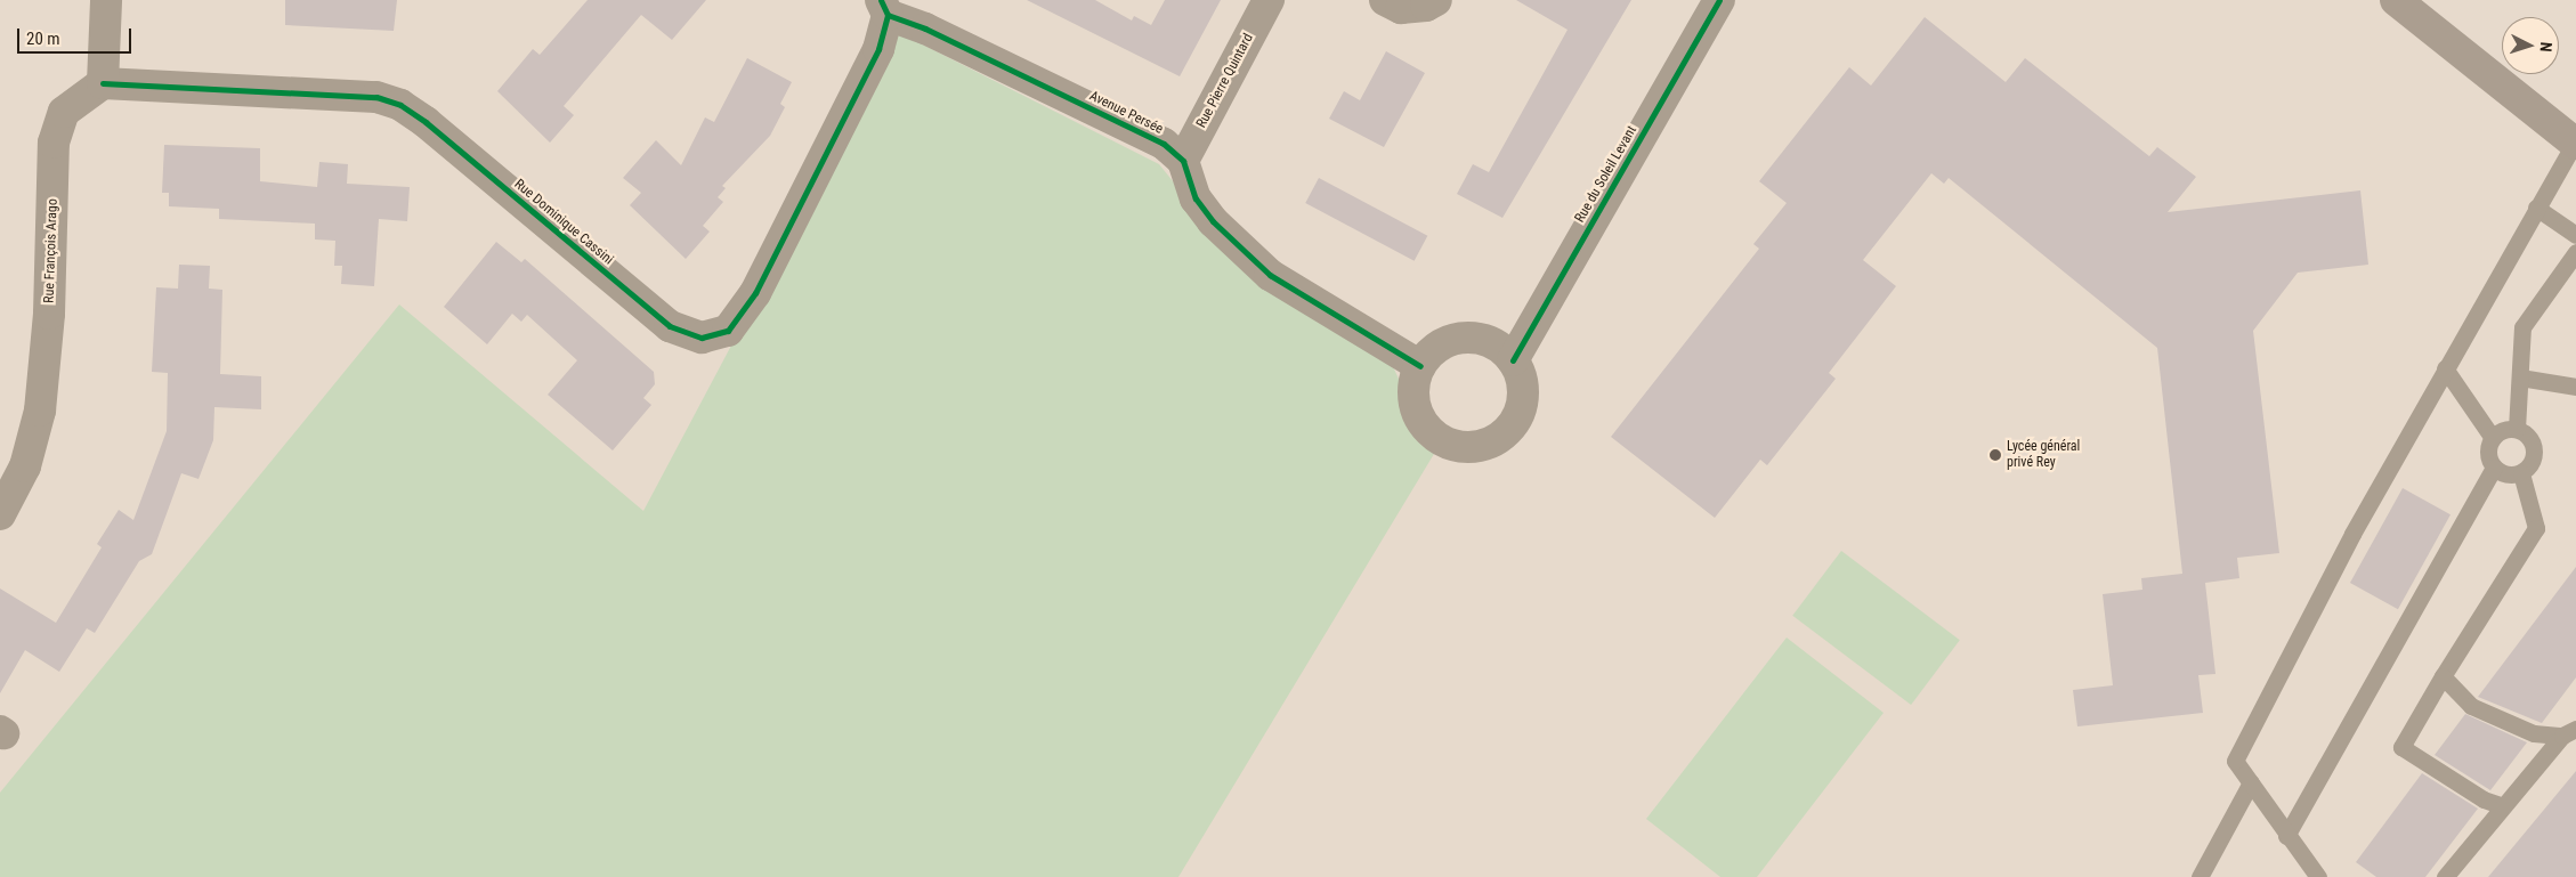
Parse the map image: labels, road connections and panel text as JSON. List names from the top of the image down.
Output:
{
  "streets": {
    "street": [
      "Rue Pierre Quintard",
      "Avenue Persée",
      "Rue du Soleil Levant",
      "Rue Dominique Cassini",
      "Rue François Arago"
    ]
  },
  "crossings": [
    ["Rue Pierre Quintard", "Avenue Persée"],
    ["Avenue Persée", "Rue Dominique Cassini"],
    ["Rue Dominique Cassini", "Rue François Arago"]
  ],
  "places": ["Lycée général privé Rey"],
  "scale_bar": "20 m",
  "north": "right"
}
